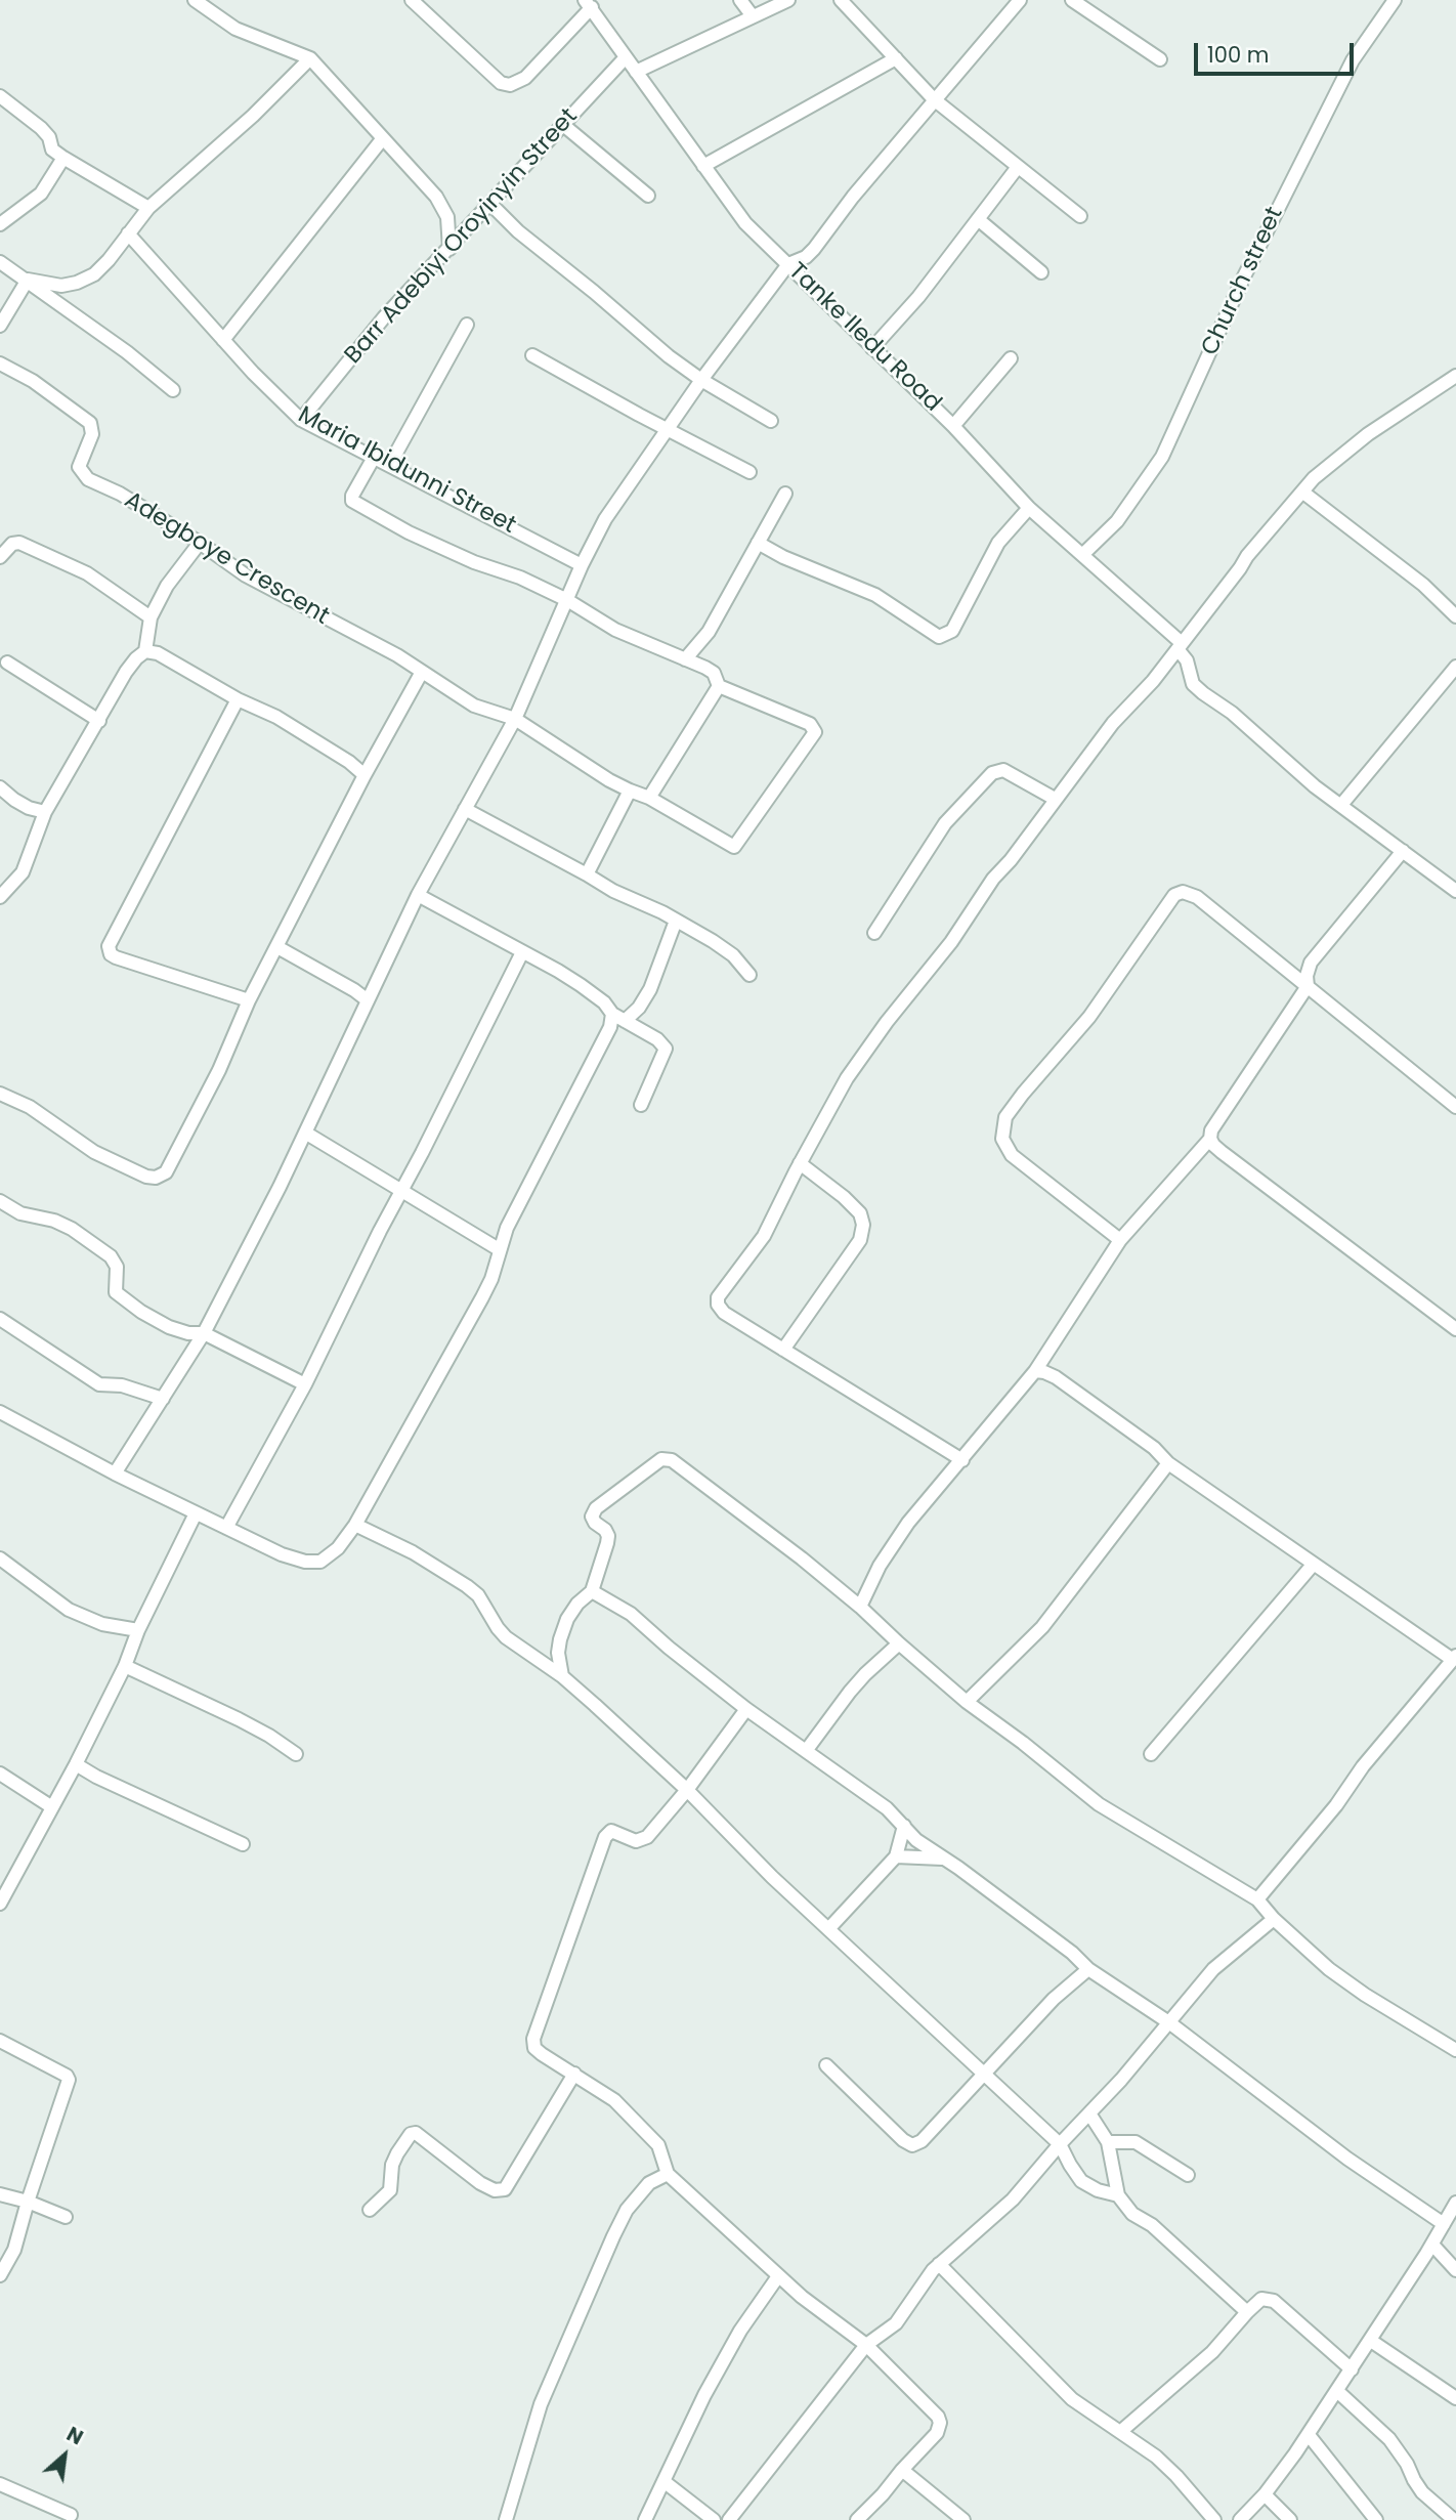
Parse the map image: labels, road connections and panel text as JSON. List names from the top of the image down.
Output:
{
  "streets": {
    "street": [
      "Barr Adebiyi Oroyinyin Street",
      "Church street",
      "Tanke Iledu Road",
      "Maria Ibidunni Street",
      "Adegboye Crescent"
    ]
  },
  "crossings": [
    ["Barr Adebiyi Oroyinyin Street", "Tanke Iledu Road"],
    ["Barr Adebiyi Oroyinyin Street", "Maria Ibidunni Street"],
    ["Church street", "Tanke Iledu Road"]
  ],
  "scale_bar": "100 m",
  "north": "top right"
}
